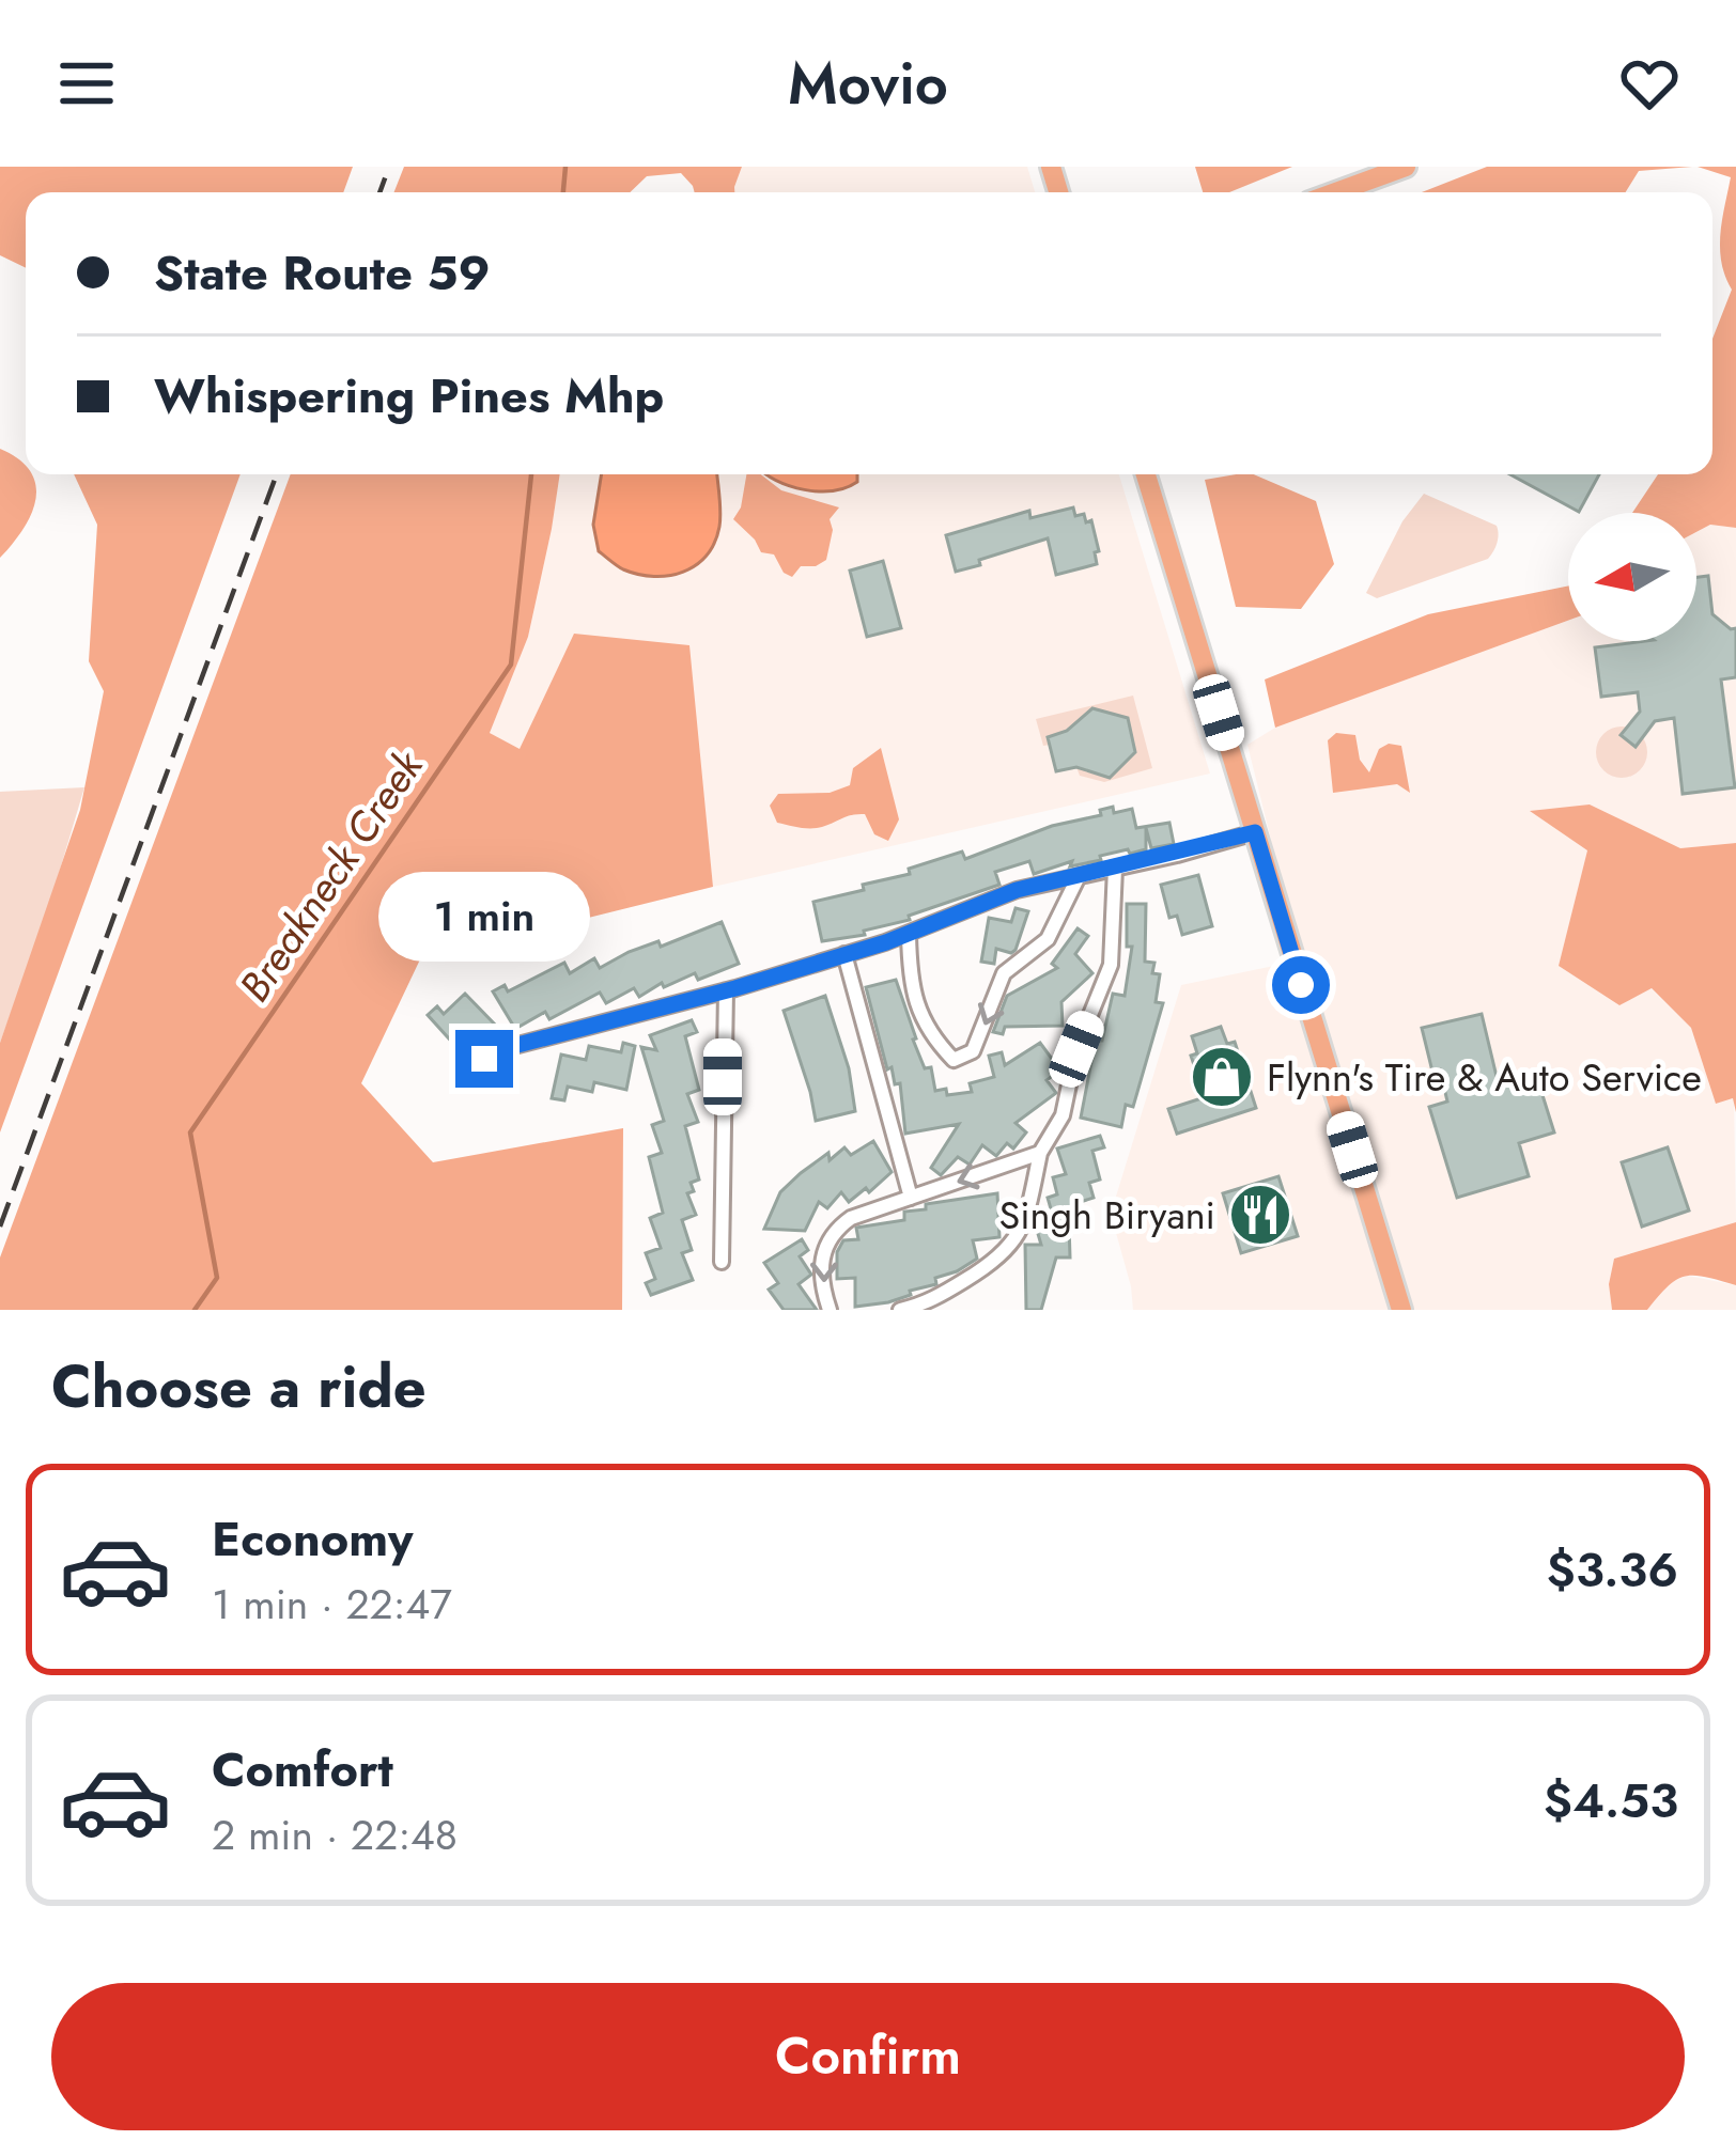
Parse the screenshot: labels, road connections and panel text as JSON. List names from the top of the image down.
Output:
{
  "water": ["Breakneck Creek"],
  "places": {
    "shop": ["Flynn's Tire & Auto Service"],
    "restaurant": ["Singh Biryani"]
  },
  "north": "left",
  "page": {
    "header": "Movio",
    "banner": ["State Route 59", "Whispering Pines Mhp"],
    "bubble": "1 min",
    "heading": "Choose a ride",
    "list": [
      {
        "name": "Economy",
        "note": "1 min · 22:47",
        "value": "$3.36"
      },
      {
        "name": "Comfort",
        "note": "2 min · 22:48",
        "value": "$4.53"
      }
    ],
    "buttons": "Confirm"
  }
}
